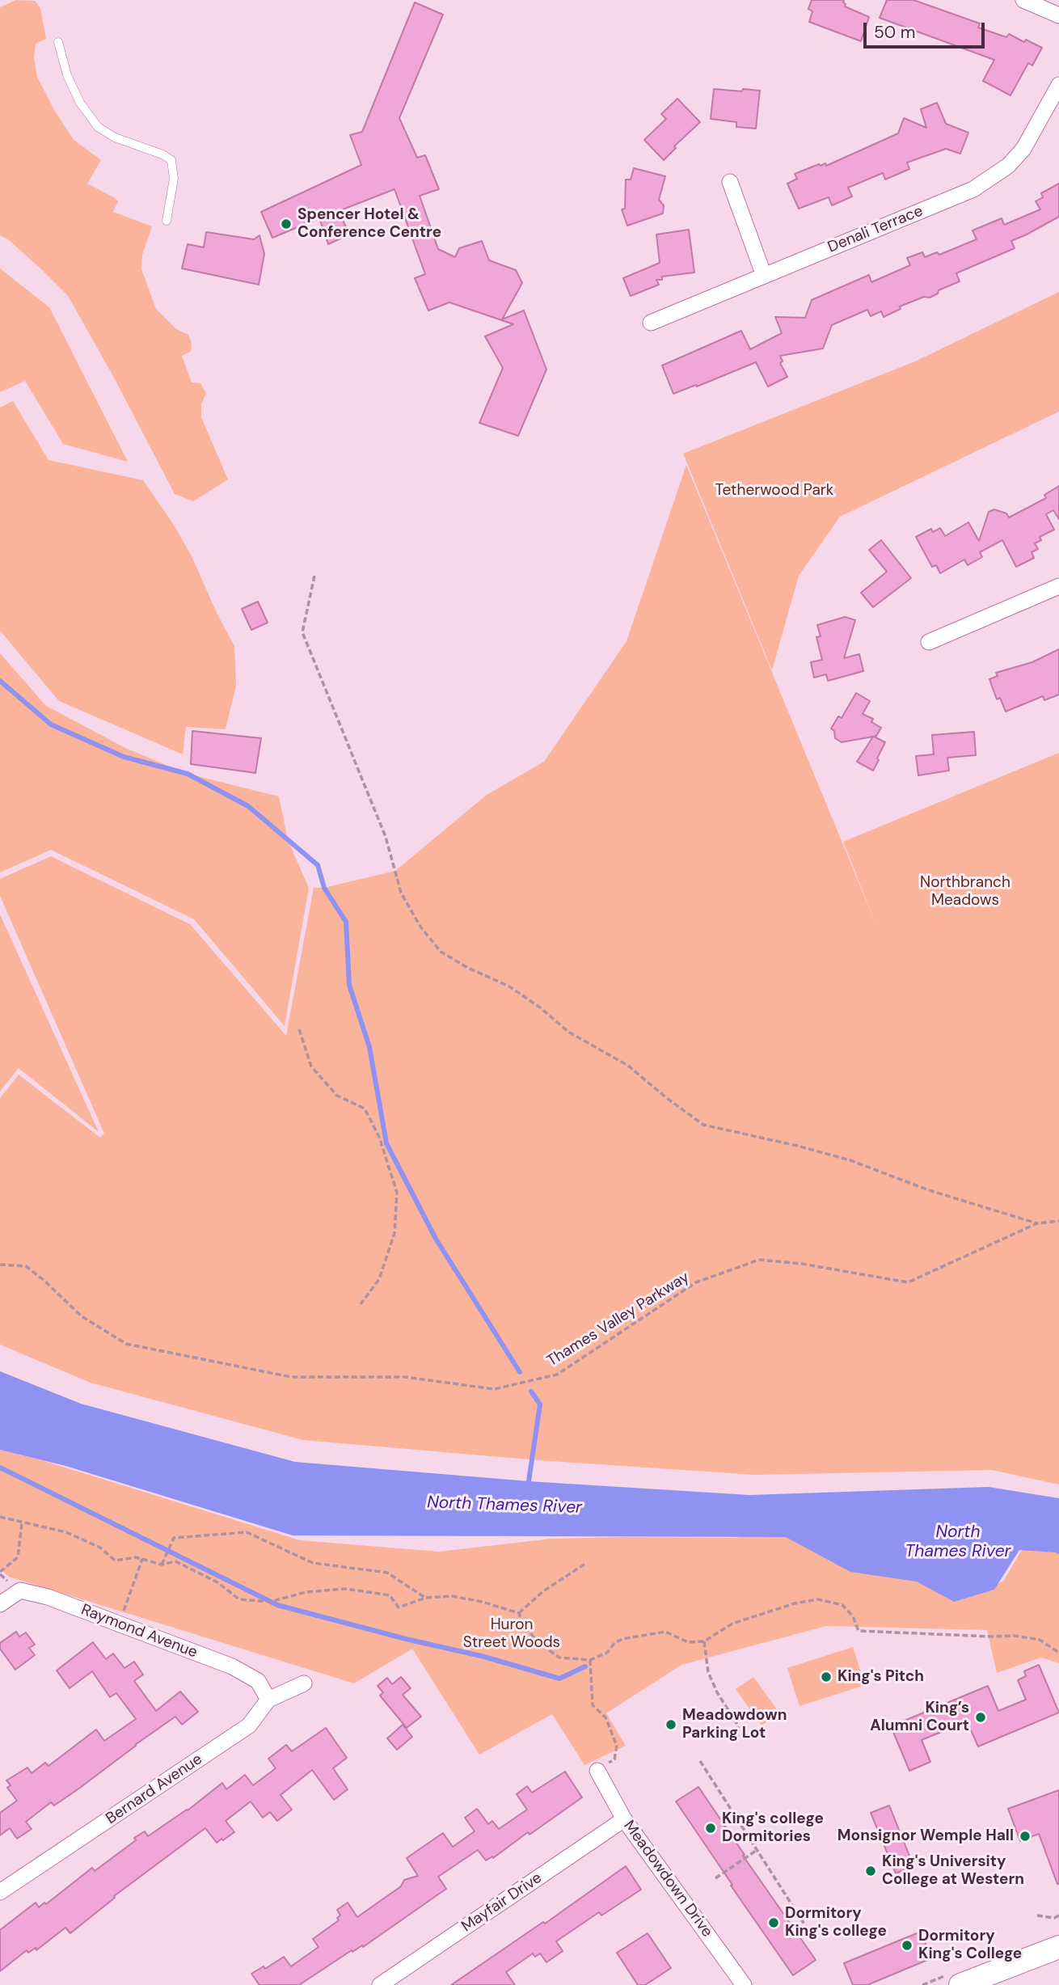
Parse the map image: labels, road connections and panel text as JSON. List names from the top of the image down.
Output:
{
  "streets": {
    "street": [
      "Denali Terrace",
      "Raymond Avenue",
      "Bernard Avenue",
      "Meadowdown Drive",
      "Mayfair Drive"
    ],
    "path": ["Thames Valley Parkway"]
  },
  "crossings": [
    ["Raymond Avenue", "Bernard Avenue"],
    ["Meadowdown Drive", "Mayfair Drive"]
  ],
  "water": ["North Thames River"],
  "parks": ["Tetherwood Park", "Northbranch Meadows", "Huron Street Woods"],
  "places": [
    "Spencer Hotel & Conference Centre",
    "King's Pitch",
    "King’s Alumni Court",
    "Meadowdown Parking Lot",
    "King's college Dormitories",
    "Monsignor Wemple Hall",
    "King's University College at Western",
    "Dormitory King's college",
    "Dormitory King's College"
  ],
  "scale_bar": "50 m"
}
